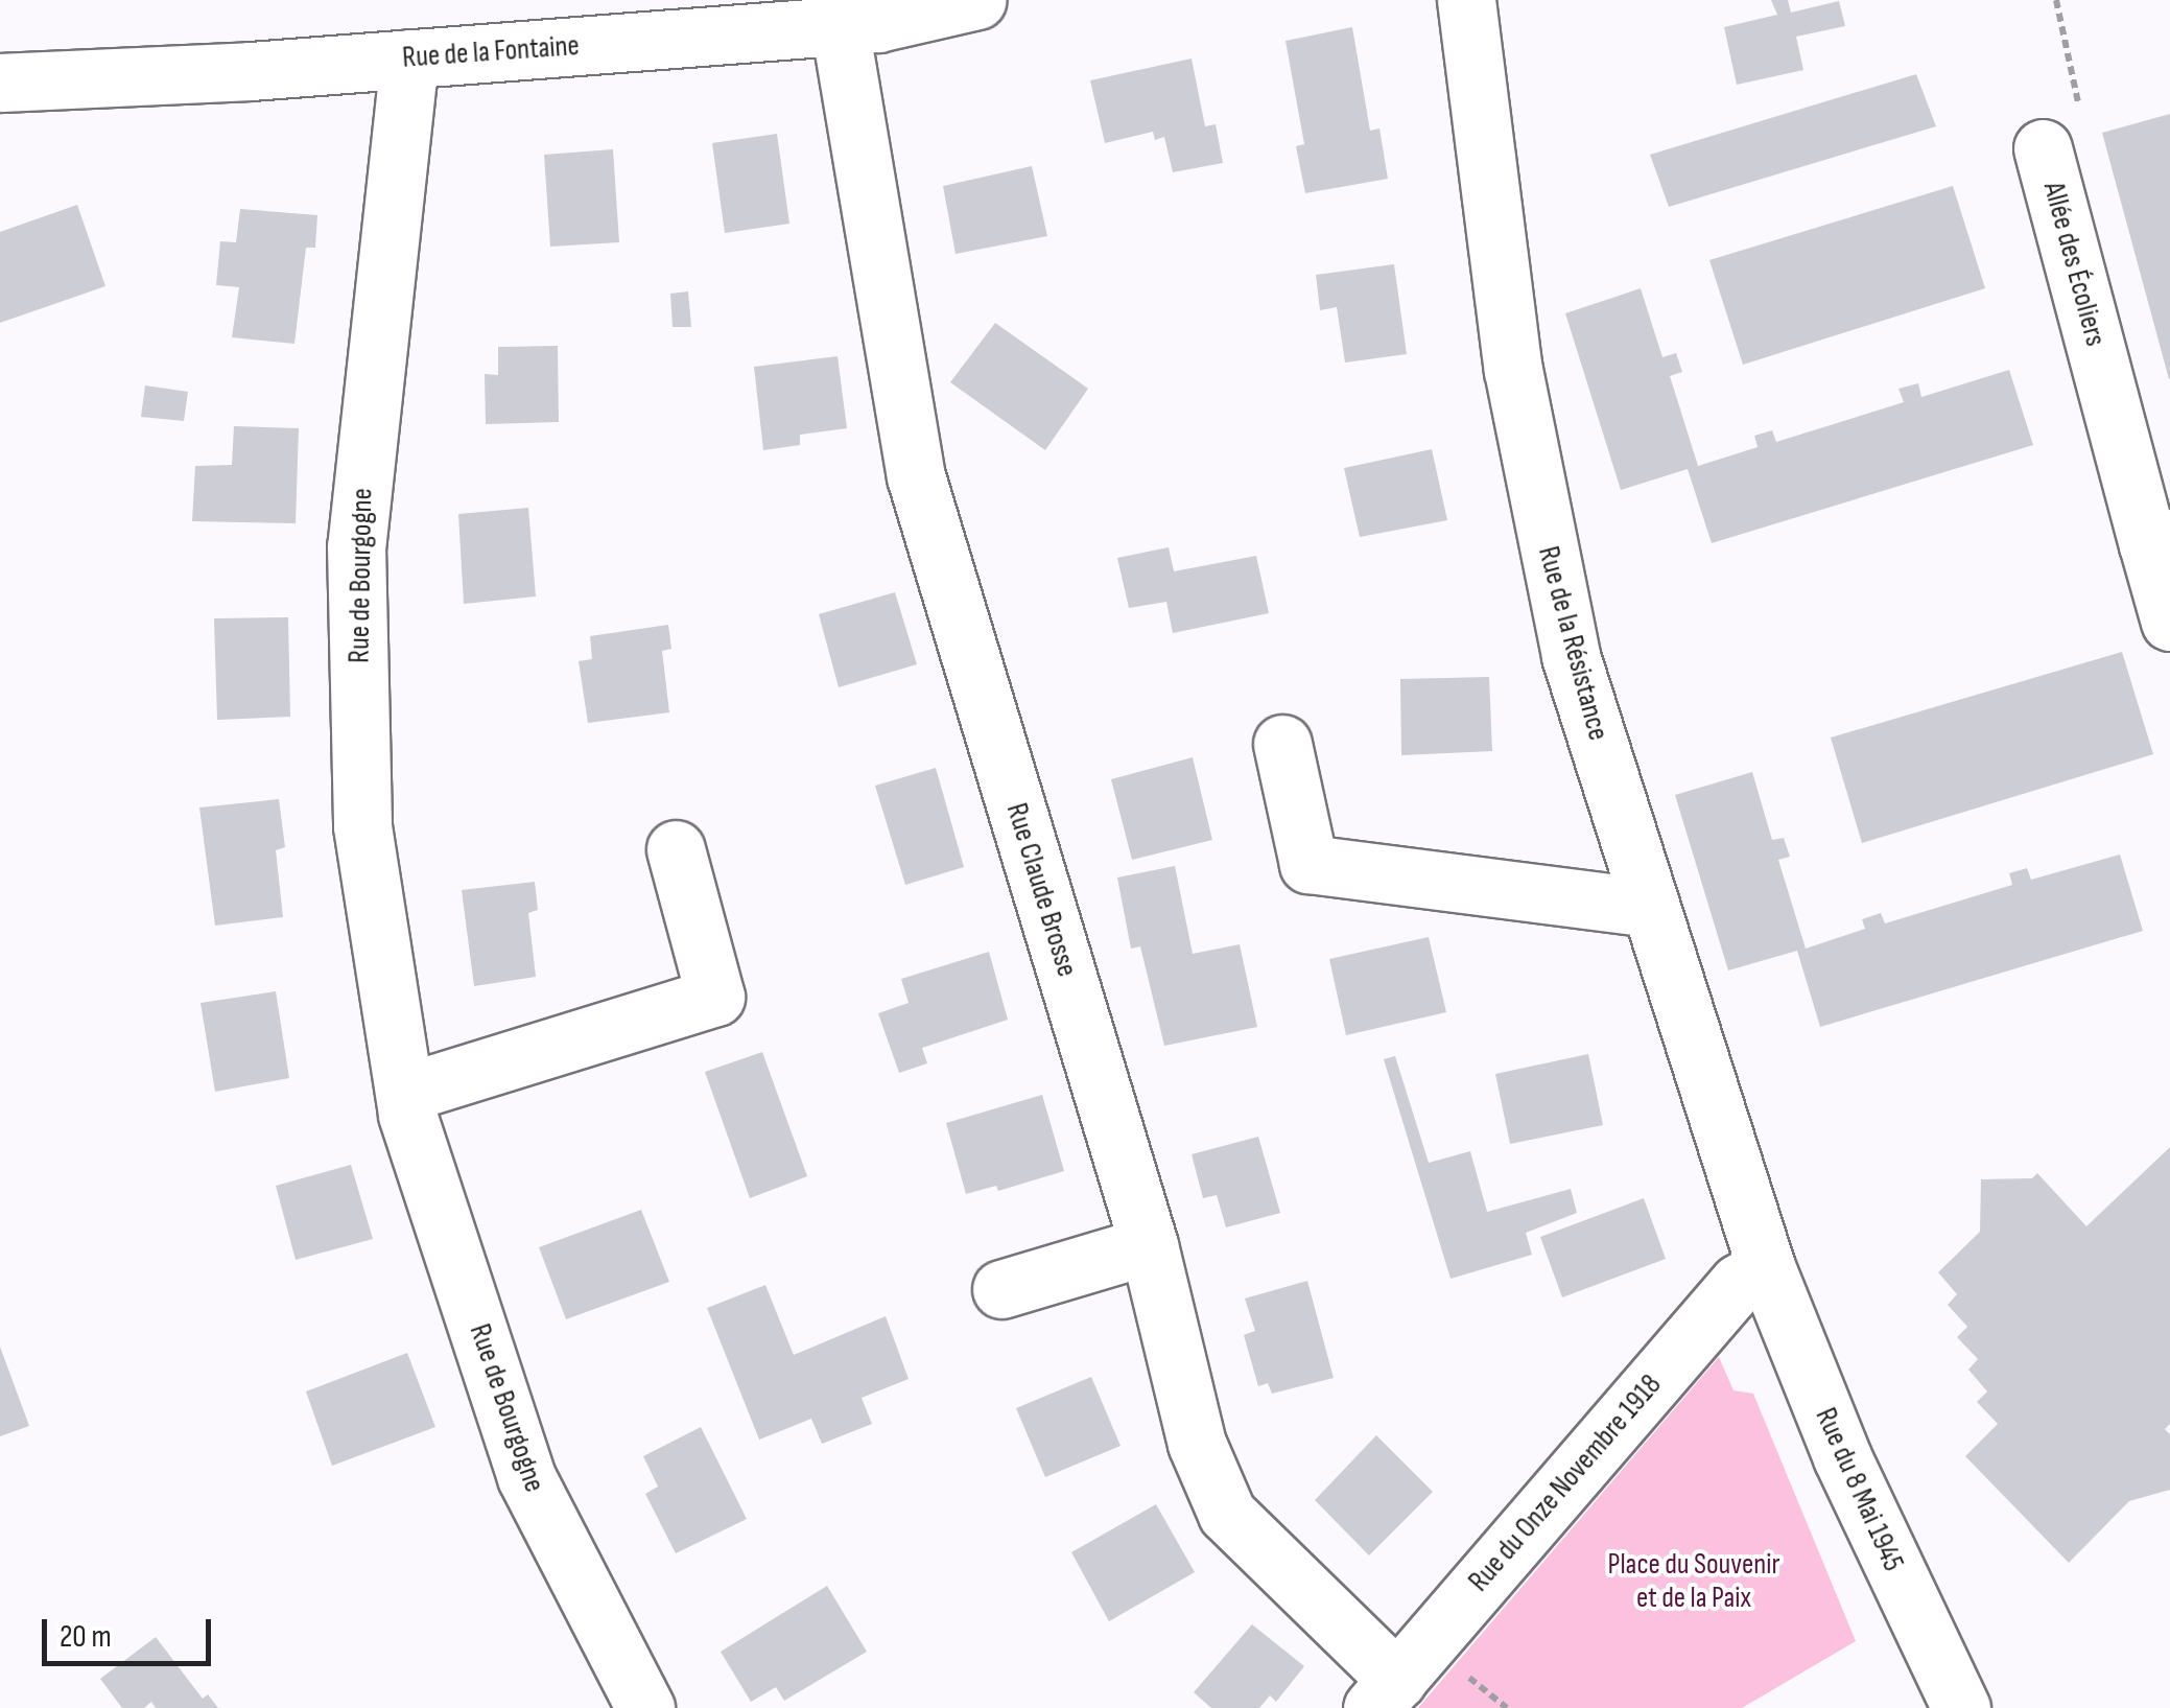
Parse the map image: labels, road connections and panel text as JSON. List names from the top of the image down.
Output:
{
  "streets": {
    "street": [
      "Rue de la Fontaine",
      "Allée des Écoliers",
      "Rue de Bourgogne",
      "Rue de la Résistance",
      "Rue Claude Brosse",
      "Rue du Onze Novembre 1918",
      "Rue du 8 Mai 1945"
    ]
  },
  "crossings": [
    ["Rue de la Fontaine", "Rue de Bourgogne"],
    ["Rue de la Fontaine", "Rue Claude Brosse"],
    ["Rue de la Résistance", "Rue du Onze Novembre 1918"],
    ["Rue de la Résistance", "Rue du 8 Mai 1945"],
    ["Rue Claude Brosse", "Rue du Onze Novembre 1918"],
    ["Rue du Onze Novembre 1918", "Rue du 8 Mai 1945"]
  ],
  "parks": ["Place du Souvenir et de la Paix"],
  "scale_bar": "20 m"
}
